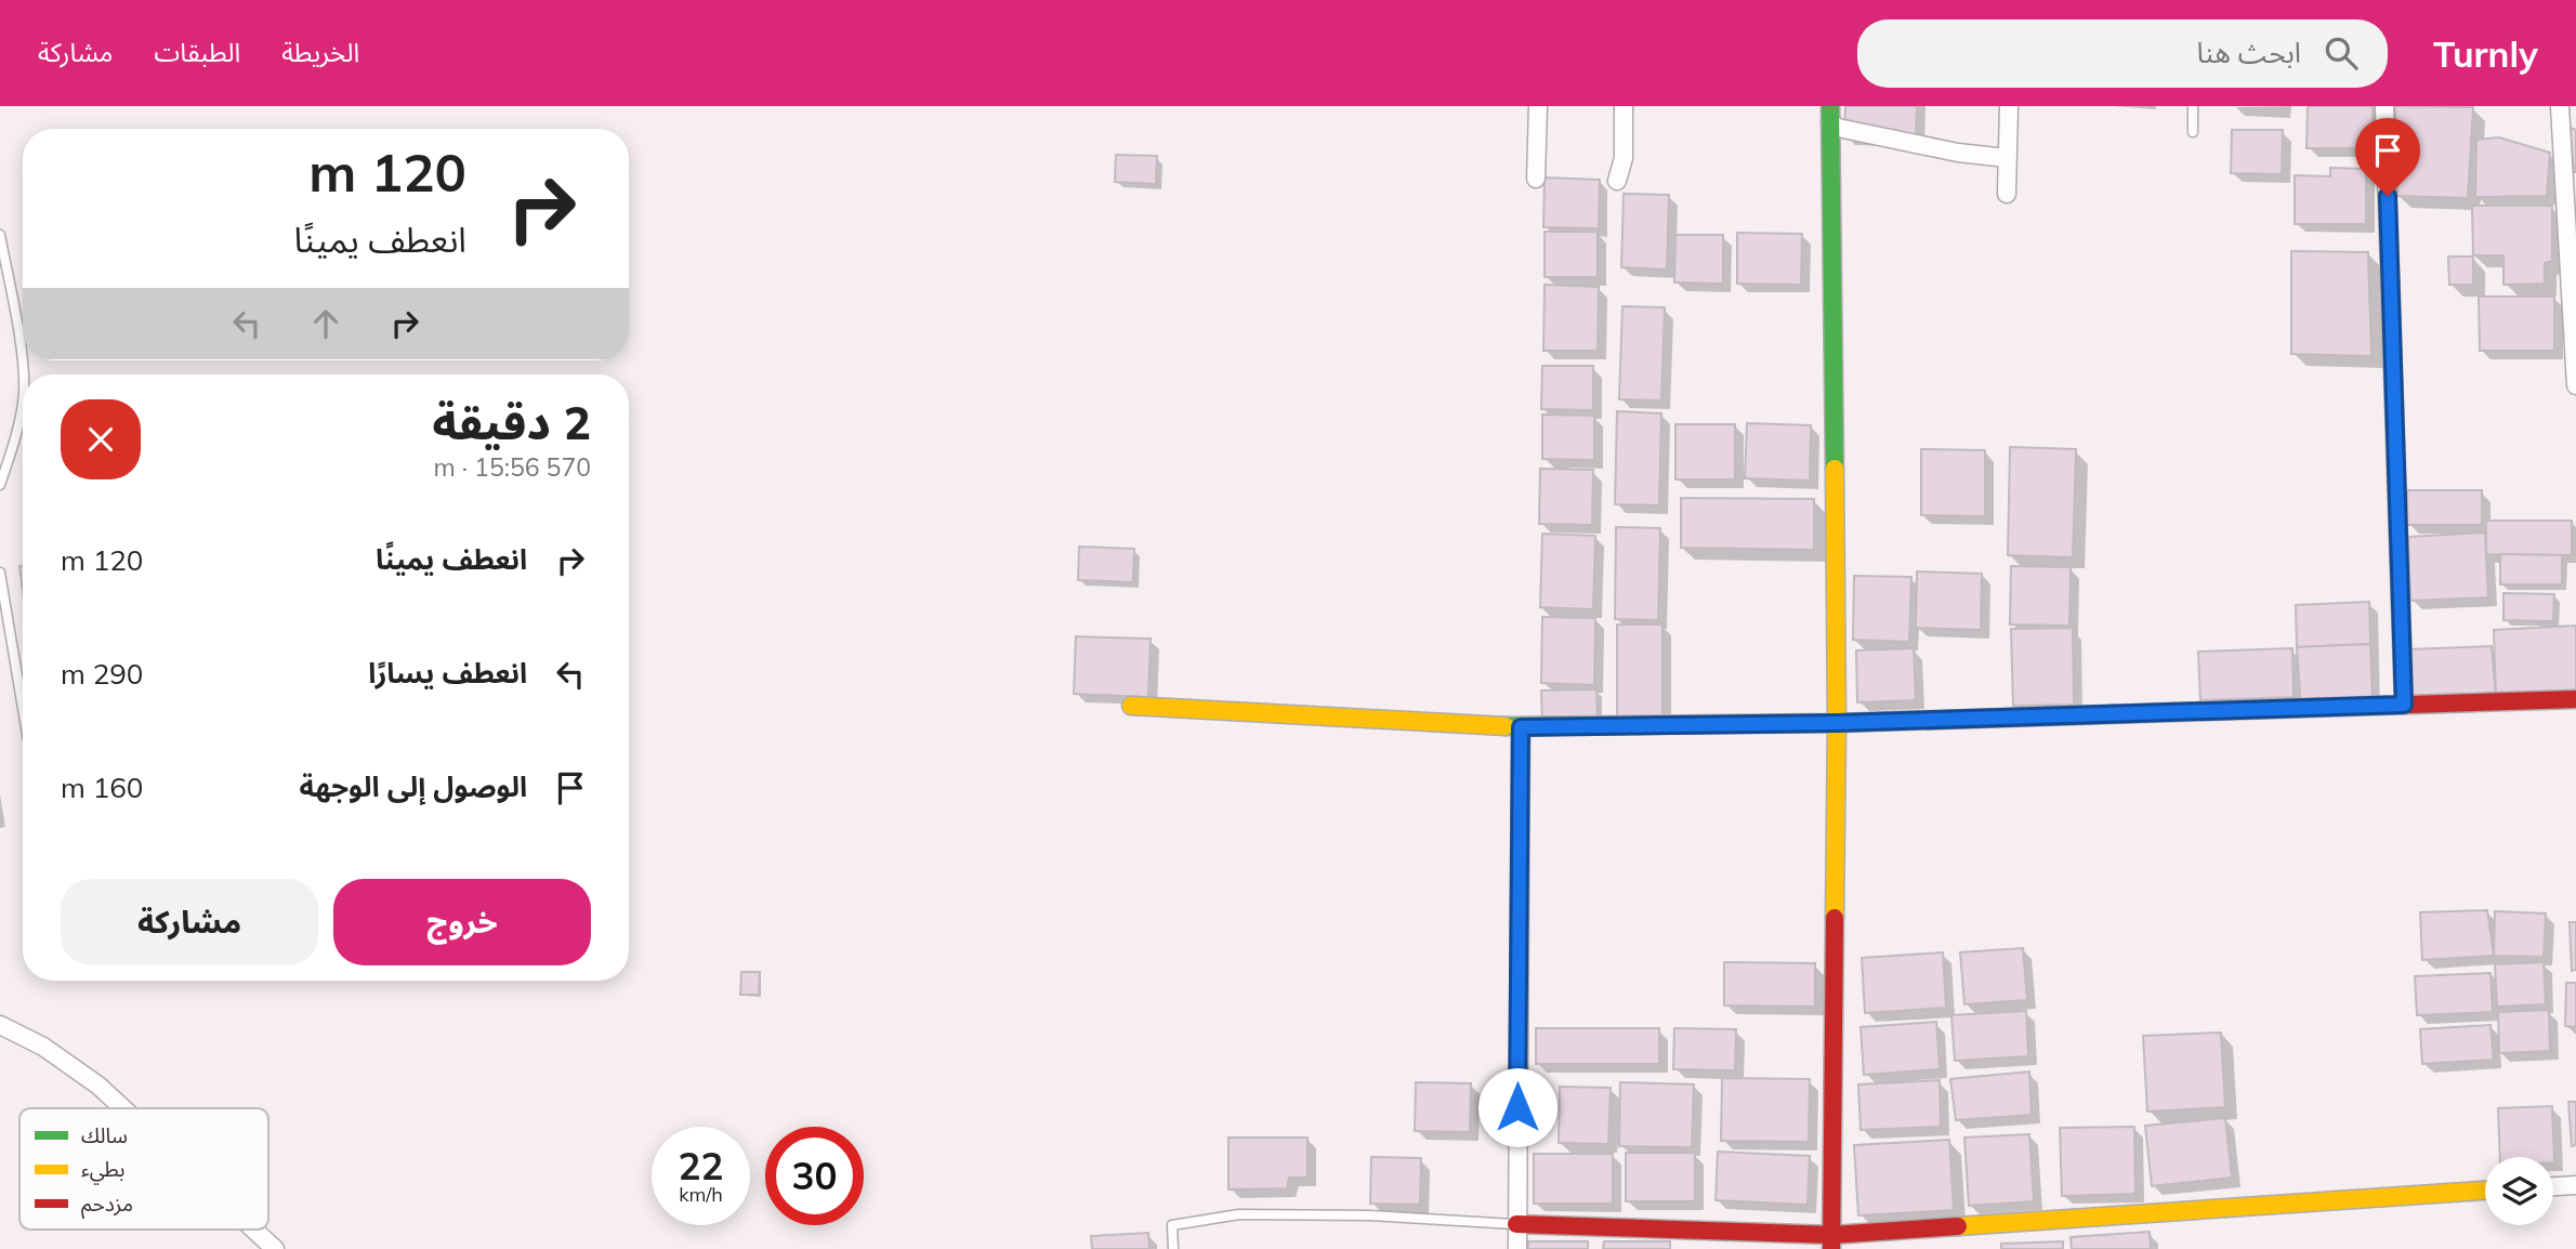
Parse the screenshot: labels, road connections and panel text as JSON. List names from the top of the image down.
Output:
{
  "legend": ["سالك", "بطيء", "مزدحم"],
  "page": {
    "header": "Turnly",
    "search": "ابحث هنا",
    "nav": ["الخريطة", "الطبقات", "مشاركة"],
    "turn": ["120 m", "انعطف يمينًا"],
    "heading": ["2 دقيقة", "570 m · 15:56"],
    "list": [
      {
        "name": "انعطف يمينًا",
        "value": "120 m"
      },
      {
        "name": "انعطف يسارًا",
        "value": "290 m"
      },
      {
        "name": "الوصول إلى الوجهة",
        "value": "160 m"
      }
    ],
    "buttons": ["خروج", "مشاركة"],
    "speed": "22 km/h",
    "limit": "30"
  }
}
